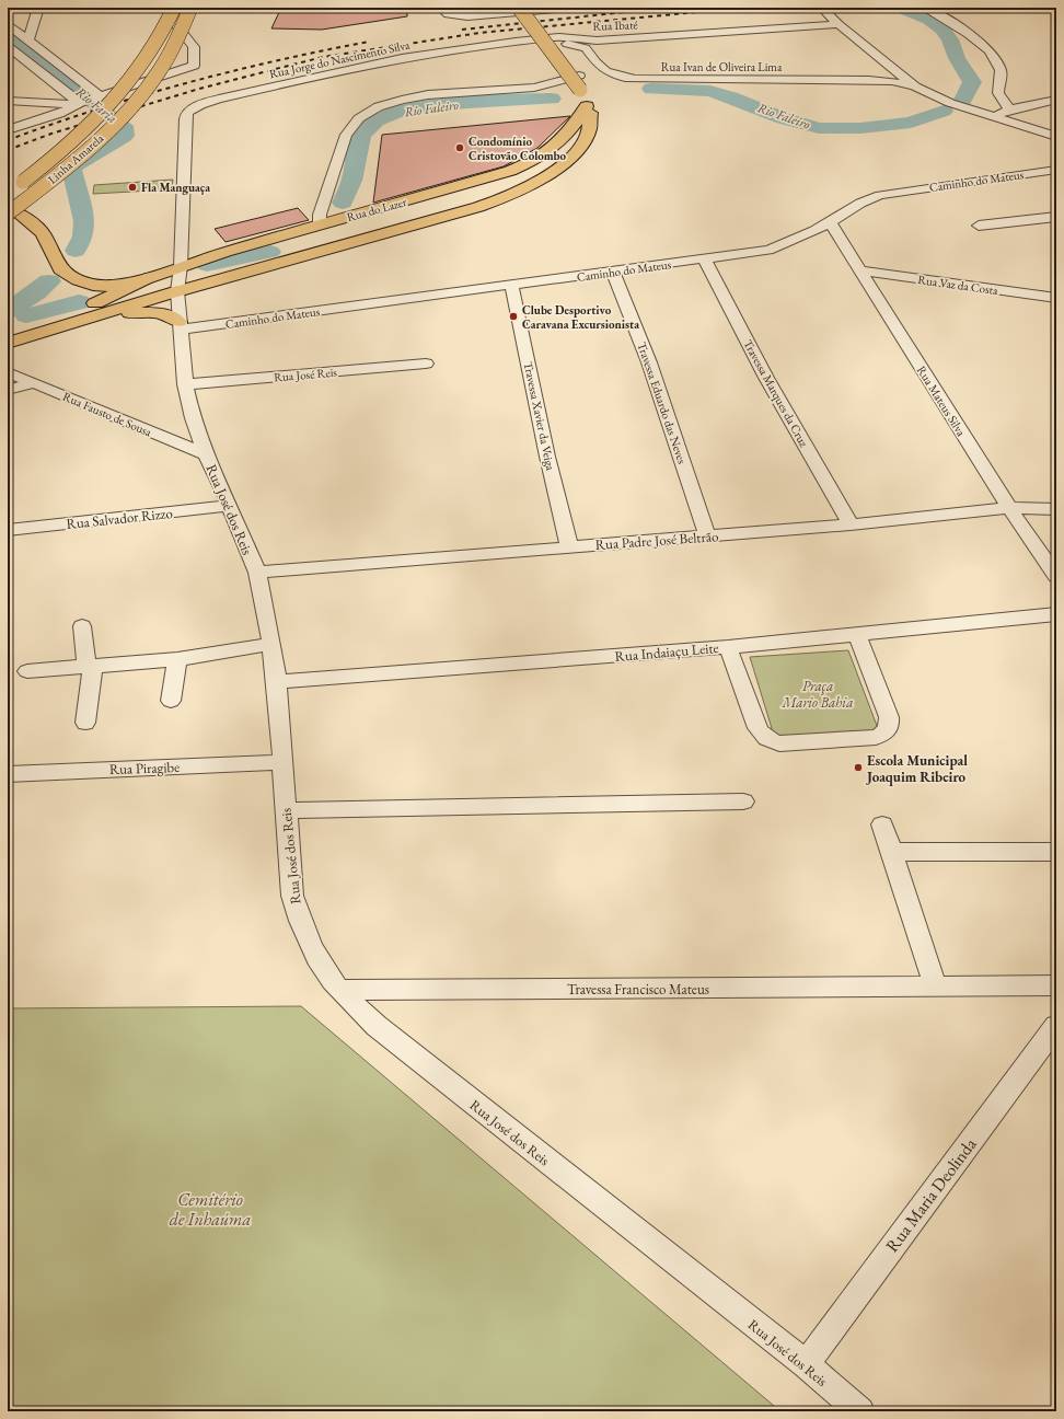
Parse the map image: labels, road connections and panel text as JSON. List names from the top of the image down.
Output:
{
  "streets": {
    "main road": ["Linha Amarela", "Rua do Lazer"],
    "street": [
      "Rua Ibaté",
      "Rua Jorge do Nascimento Silva",
      "Rua Ivan de Oliveira Lima",
      "Caminho do Mateus",
      "Rua Vaz da Costa",
      "Rua José Reis",
      "Travessa Marques da Cruz",
      "Rua Mateus Silva",
      "Travessa Eduardo das Neves",
      "Rua Fausto de Sousa",
      "Travessa Xavier da Veiga",
      "Rua José dos Reis",
      "Rua Salvador Rizzo",
      "Rua Padre José Beltrão",
      "Rua Indaiaçu Leite",
      "Rua Piragibe",
      "Travessa Francisco Mateus",
      "Rua Maria Deolinda"
    ]
  },
  "crossings": [
    ["Rua Ibaté", "Rua Jorge do Nascimento Silva"],
    ["Rua Jorge do Nascimento Silva", "Rua José dos Reis"],
    ["Caminho do Mateus", "Travessa Marques da Cruz"],
    ["Caminho do Mateus", "Rua Mateus Silva"],
    ["Caminho do Mateus", "Travessa Eduardo das Neves"],
    ["Caminho do Mateus", "Travessa Xavier da Veiga"],
    ["Caminho do Mateus", "Rua José dos Reis"],
    ["Rua do Lazer", "Rua José dos Reis"],
    ["Rua Vaz da Costa", "Rua Mateus Silva"],
    ["Rua José Reis", "Rua José dos Reis"],
    ["Travessa Marques da Cruz", "Rua Padre José Beltrão"],
    ["Rua Mateus Silva", "Rua Padre José Beltrão"],
    ["Travessa Eduardo das Neves", "Rua Padre José Beltrão"],
    ["Rua Fausto de Sousa", "Rua José dos Reis"],
    ["Travessa Xavier da Veiga", "Rua Padre José Beltrão"],
    ["Rua José dos Reis", "Rua Salvador Rizzo"],
    ["Rua José dos Reis", "Rua Padre José Beltrão"],
    ["Rua José dos Reis", "Rua Indaiaçu Leite"],
    ["Rua José dos Reis", "Rua Piragibe"],
    ["Rua José dos Reis", "Travessa Francisco Mateus"],
    ["Rua José dos Reis", "Rua Maria Deolinda"]
  ],
  "water": ["Rio Faria", "Rio Faleiro"],
  "parks": ["Praça Mario Bahia", "Cemitério de Inhaúma"],
  "places": [
    "Condomínio Cristovão Colombo",
    "Fla Manguaça",
    "Clube Desportivo Caravana Excursionista",
    "Escola Municipal Joaquim Ribeiro"
  ]
}
